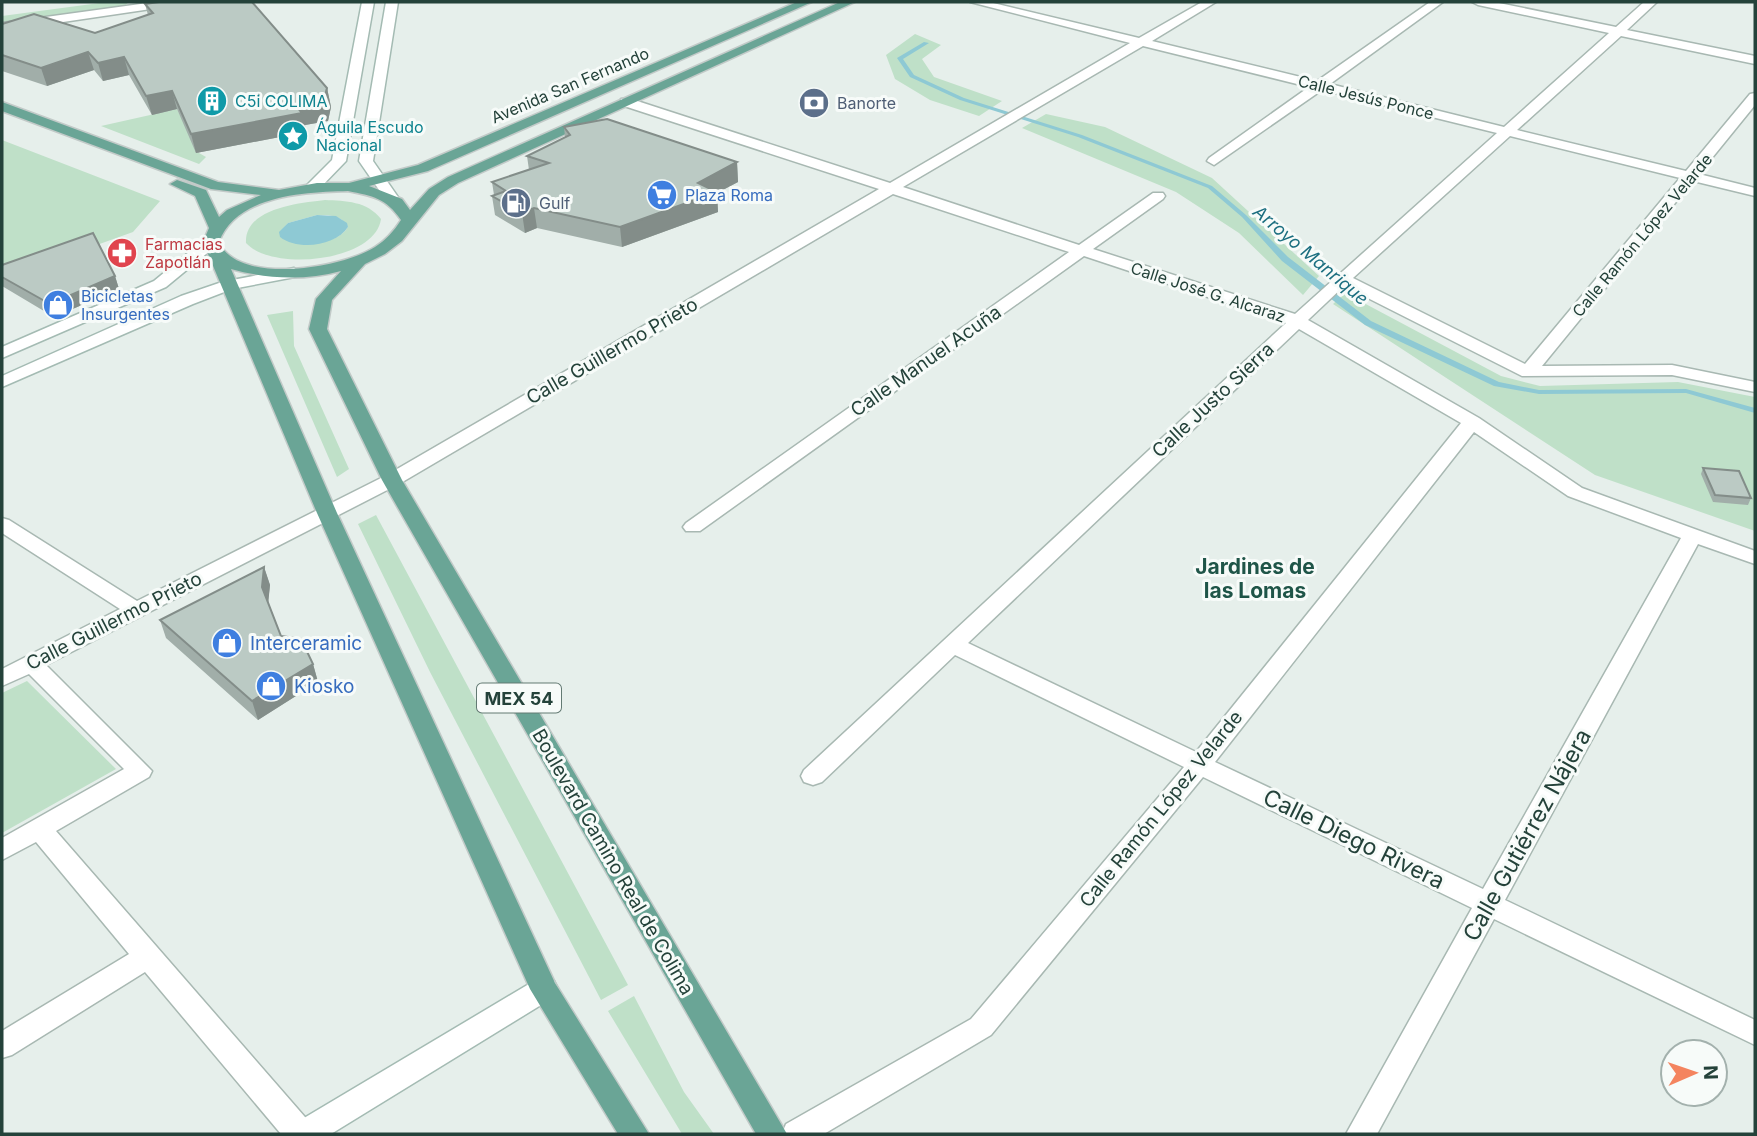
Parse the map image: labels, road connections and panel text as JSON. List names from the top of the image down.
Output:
{
  "streets": {
    "main road": ["Avenida San Fernando", "MEX 54", "Boulevard Camino Real de Colima"],
    "street": [
      "Calle Jesús Ponce",
      "Calle Ramón López Velarde",
      "Calle José G. Alcaraz",
      "Calle Guillermo Prieto",
      "Calle Manuel Acuña",
      "Calle Justo Sierra",
      "Calle Gutiérrez Nájera",
      "Calle Diego Rivera"
    ]
  },
  "crossings": [
    ["Avenida San Fernando", "Calle José G. Alcaraz"],
    ["Avenida San Fernando", "Boulevard Camino Real de Colima"],
    ["Calle Jesús Ponce", "Calle Ramón López Velarde"],
    ["Calle Jesús Ponce", "Calle Guillermo Prieto"],
    ["Calle Jesús Ponce", "Calle Justo Sierra"],
    ["Calle Ramón López Velarde", "Calle José G. Alcaraz"],
    ["Calle Ramón López Velarde", "Calle Diego Rivera"],
    ["Calle José G. Alcaraz", "Calle Guillermo Prieto"],
    ["Calle José G. Alcaraz", "Calle Manuel Acuña"],
    ["Calle José G. Alcaraz", "Calle Justo Sierra"],
    ["Calle José G. Alcaraz", "Calle Gutiérrez Nájera"],
    ["Calle Guillermo Prieto", "Boulevard Camino Real de Colima"],
    ["Calle Justo Sierra", "Calle Diego Rivera"],
    ["Calle Gutiérrez Nájera", "Calle Diego Rivera"]
  ],
  "districts": ["Jardines de las Lomas"],
  "water": ["Arroyo Manrique"],
  "places": {
    "building": ["C5i COLIMA"],
    "bank": ["Banorte"],
    "place": ["Águila Escudo Nacional"],
    "supermarket": ["Plaza Roma"],
    "fuel station": ["Gulf"],
    "pharmacy": ["Farmacias Zapotlán"],
    "shop": ["Bicicletas Insurgentes", "Interceramic", "Kiosko"]
  },
  "north": "right"
}
